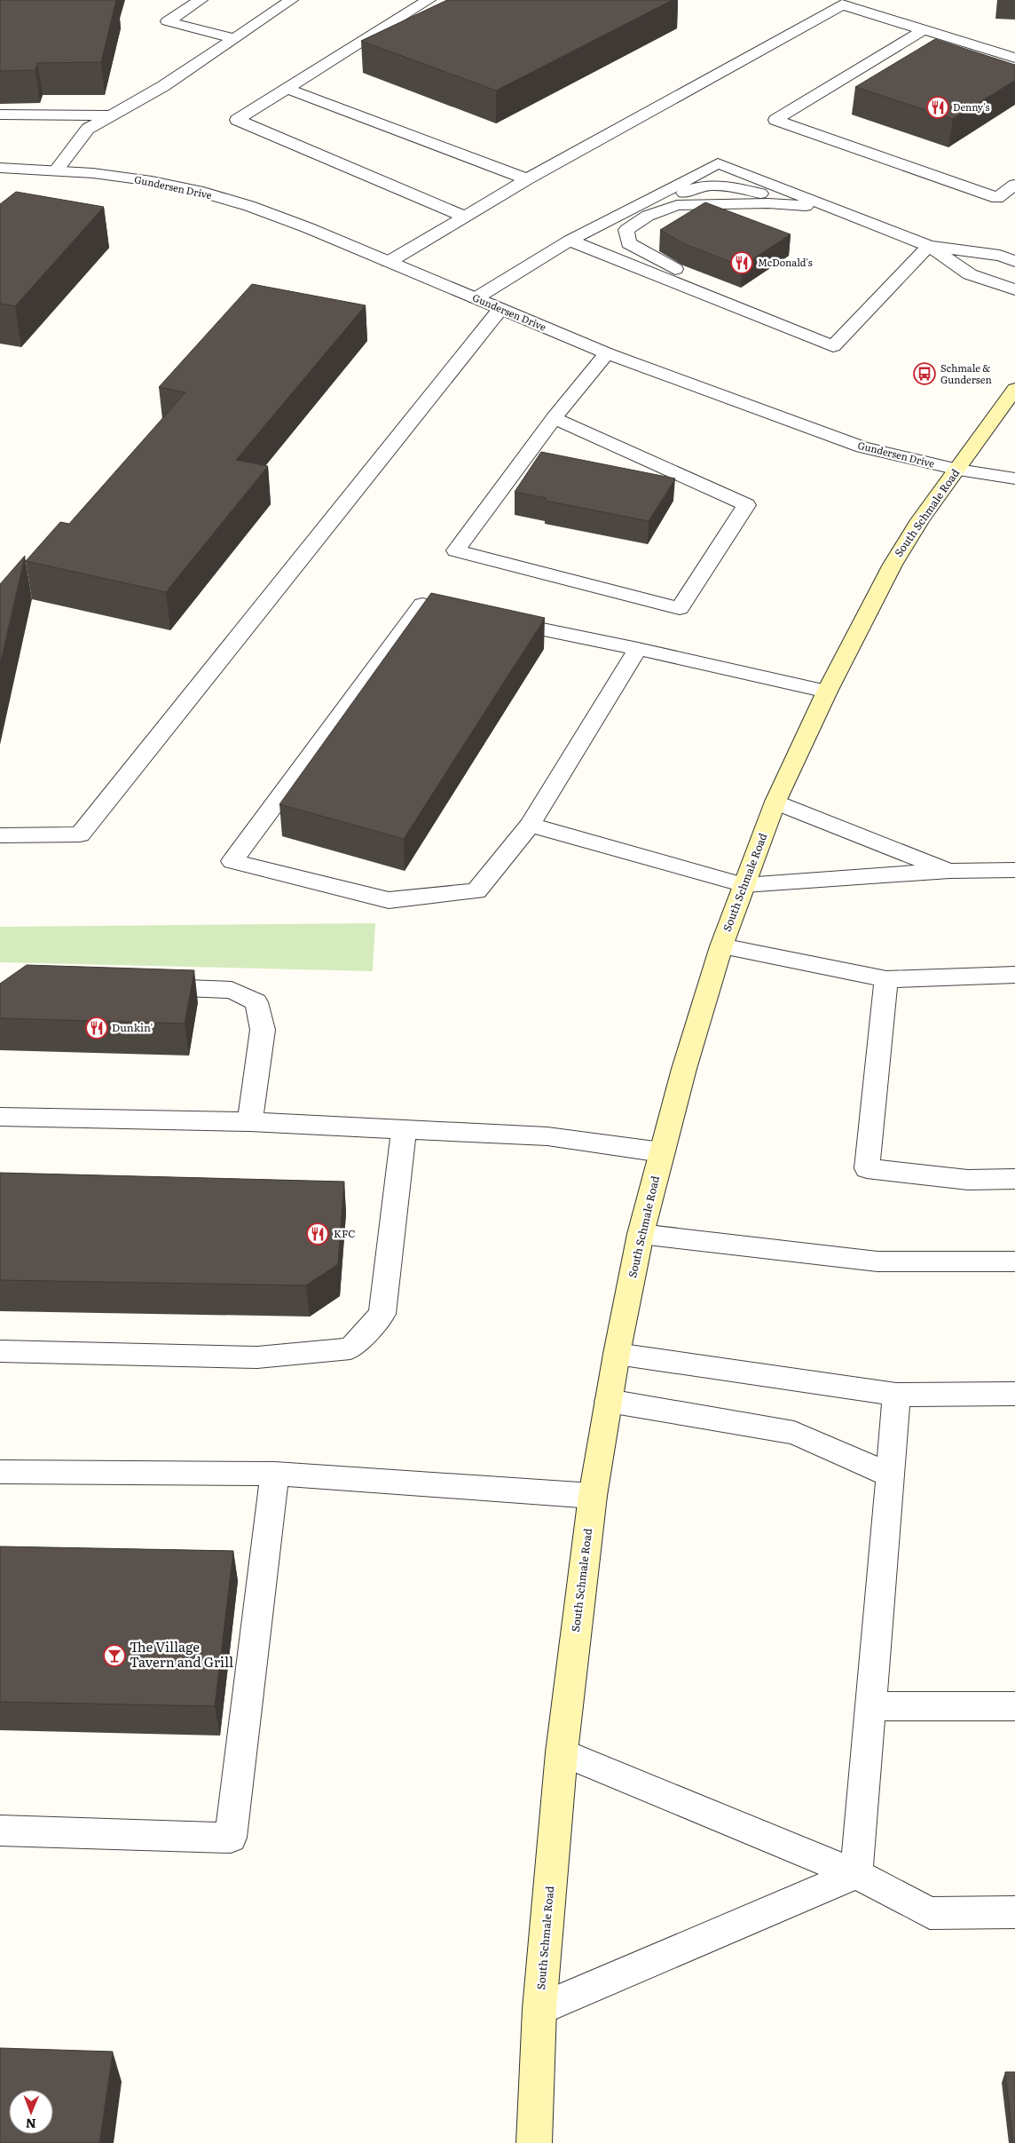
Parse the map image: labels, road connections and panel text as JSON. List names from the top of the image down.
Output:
{
  "streets": {
    "main road": ["South Schmale Road"],
    "street": ["Gundersen Drive"]
  },
  "crossings": [
    ["Gundersen Drive", "South Schmale Road"]
  ],
  "places": {
    "restaurant": [
      "Denny's",
      "McDonald's",
      "Dunkin'",
      "KFC"
    ],
    "bus stop": ["Schmale & Gundersen"],
    "bar": ["The Village Tavern and Grill"]
  },
  "north": "bottom"
}
